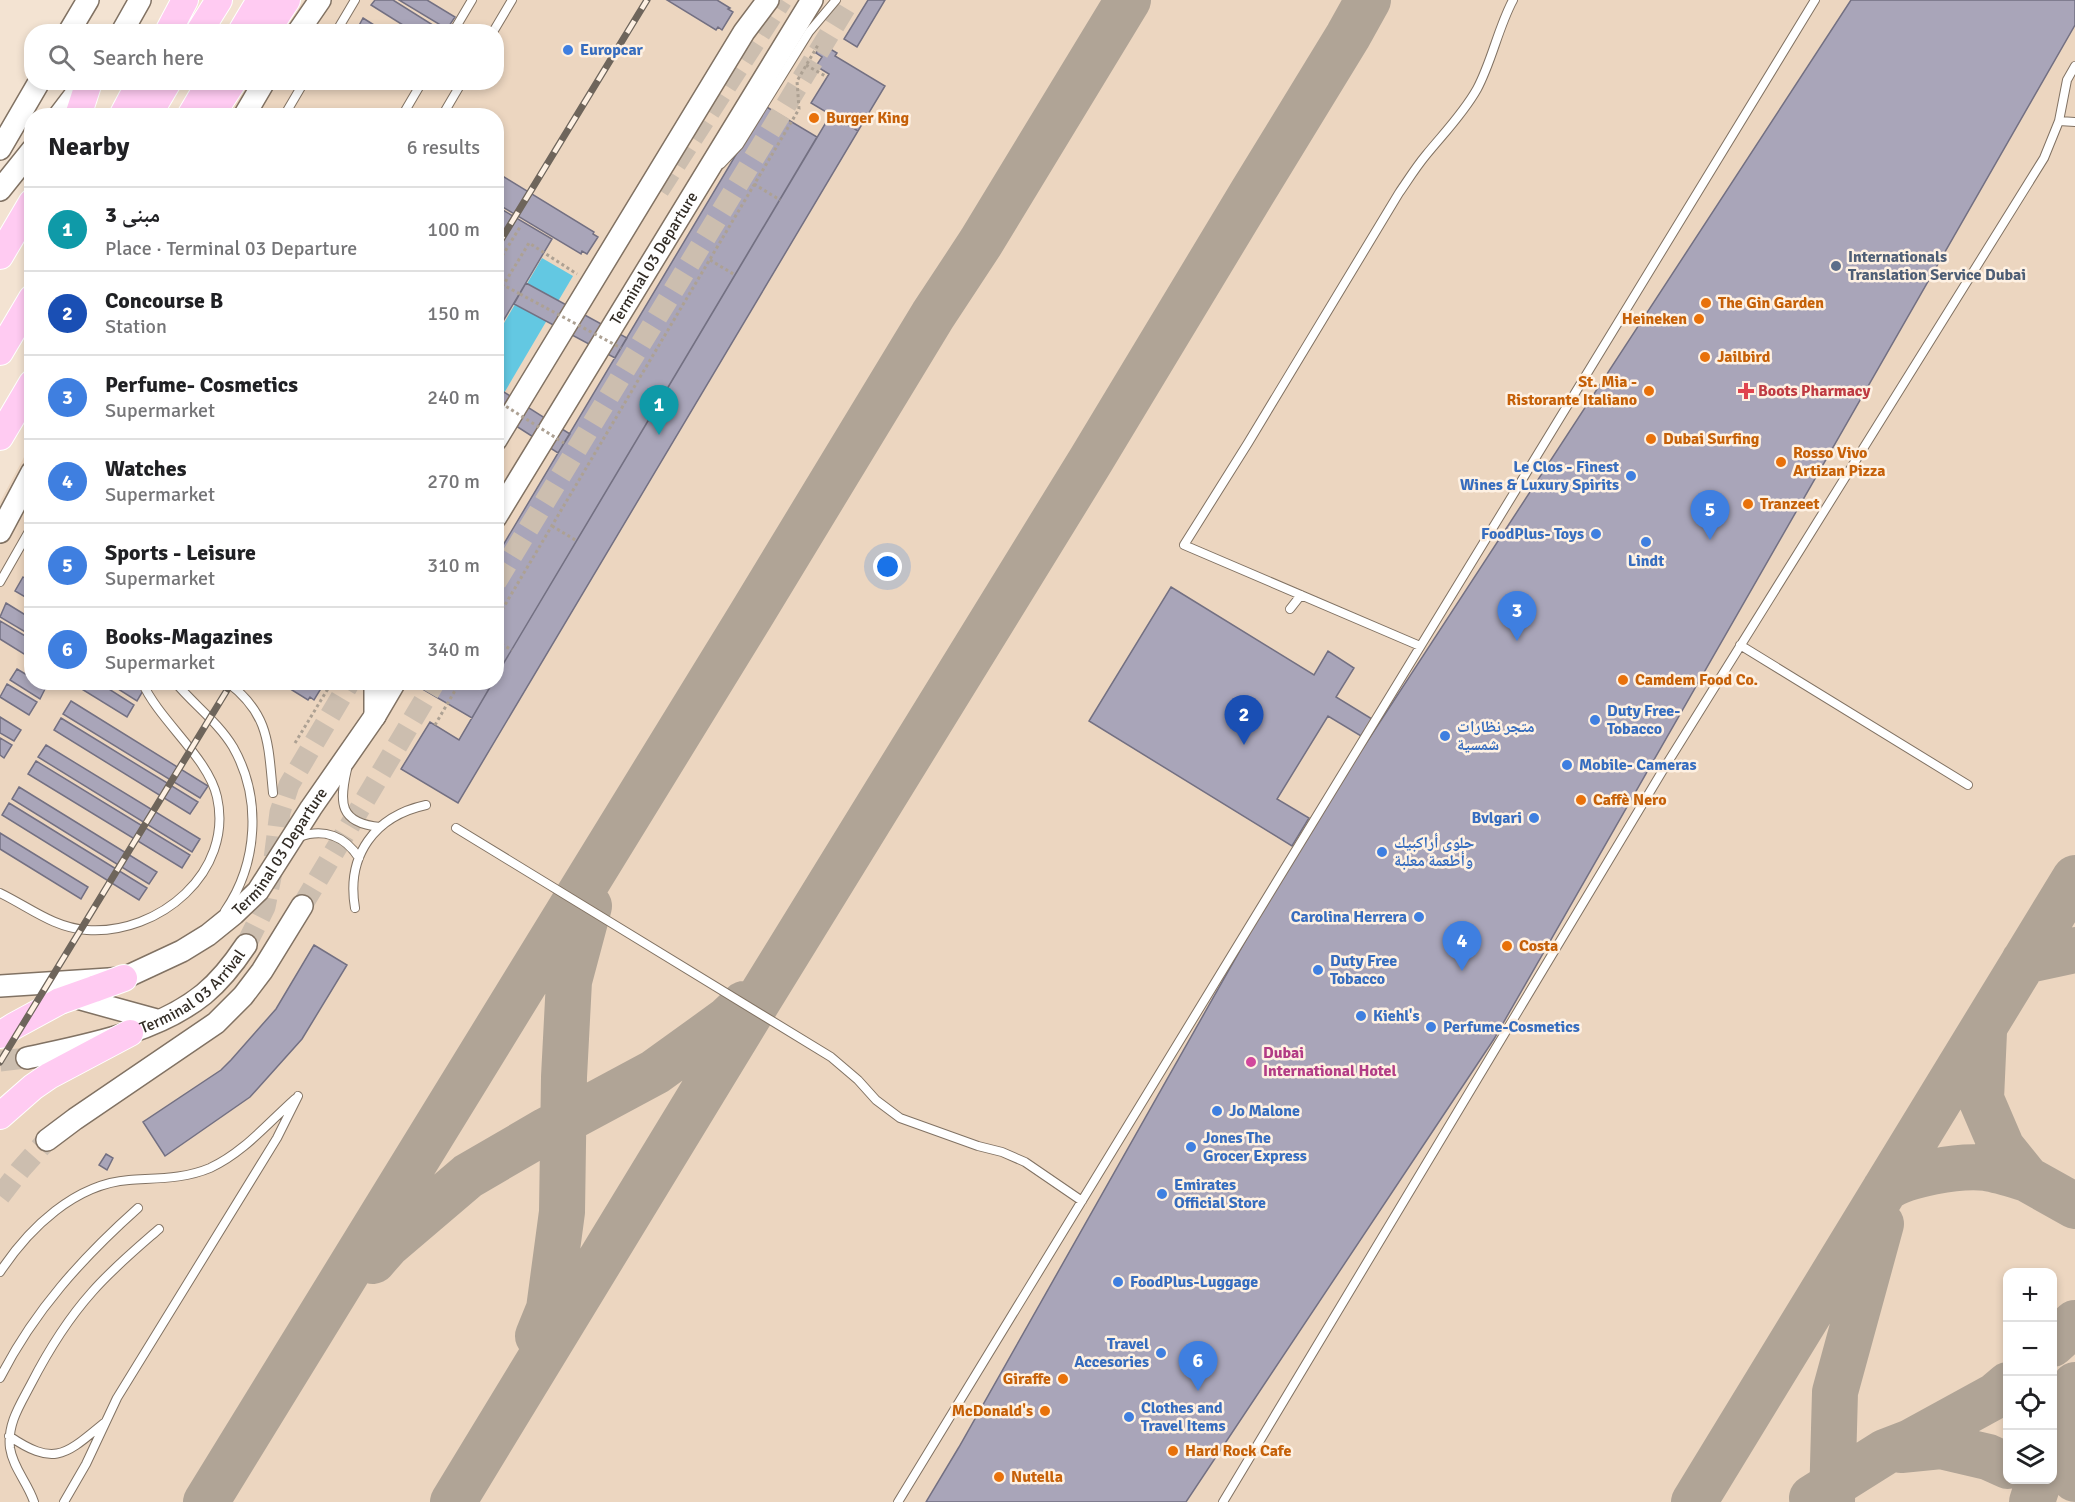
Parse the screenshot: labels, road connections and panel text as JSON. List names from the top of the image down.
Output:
{
  "streets": {
    "main road": ["Terminal 03 Departure", "Terminal 03 Arrival"]
  },
  "places": {
    "other": [
      "Europcar",
      "Burger King",
      "Internationals Translation Service Dubai",
      "The Gin Garden",
      "Heineken",
      "Jailbird",
      "St. Mia - Ristorante Italiano",
      "Dubai Surfing",
      "Rosso Vivo Artizan Pizza",
      "Le Clos - Finest Wines & Luxury Spirits",
      "Tranzeet",
      "FoodPlus- Toys",
      "Lindt",
      "Camdem Food Co.",
      "Duty Free- Tobacco",
      "متجر نظارات شمسية",
      "Mobile- Cameras",
      "Caffè Nero",
      "Bvlgari",
      "حلوى أراكبيك وأطعمة معلبة",
      "Carolina Herrera",
      "Costa",
      "Duty Free Tobacco",
      "Kiehl's",
      "Perfume-Cosmetics",
      "Dubai International Hotel",
      "Jo Malone",
      "Jones The Grocer Express",
      "Emirates Official Store",
      "FoodPlus-Luggage",
      "Travel Accesories",
      "Giraffe",
      "McDonald's",
      "Clothes and Travel Items",
      "Hard Rock Cafe",
      "Nutella"
    ],
    "health": ["Boots Pharmacy"]
  },
  "page": {
    "search": "Search here",
    "heading": ["Nearby", "6 results"],
    "list": [
      {
        "mark": "1",
        "name": "مبنى 3",
        "note": "Place · Terminal 03 Departure",
        "value": "100 m"
      },
      {
        "mark": "2",
        "name": "Concourse B",
        "note": "Station",
        "value": "150 m"
      },
      {
        "mark": "3",
        "name": "Perfume- Cosmetics",
        "note": "Supermarket",
        "value": "240 m"
      },
      {
        "mark": "4",
        "name": "Watches",
        "note": "Supermarket",
        "value": "270 m"
      },
      {
        "mark": "5",
        "name": "Sports - Leisure",
        "note": "Supermarket",
        "value": "310 m"
      },
      {
        "mark": "6",
        "name": "Books-Magazines",
        "note": "Supermarket",
        "value": "340 m"
      }
    ],
    "pins": [
      "1",
      "5",
      "3",
      "2",
      "4",
      "6"
    ],
    "map_buttons": ["+", "−"]
  }
}
